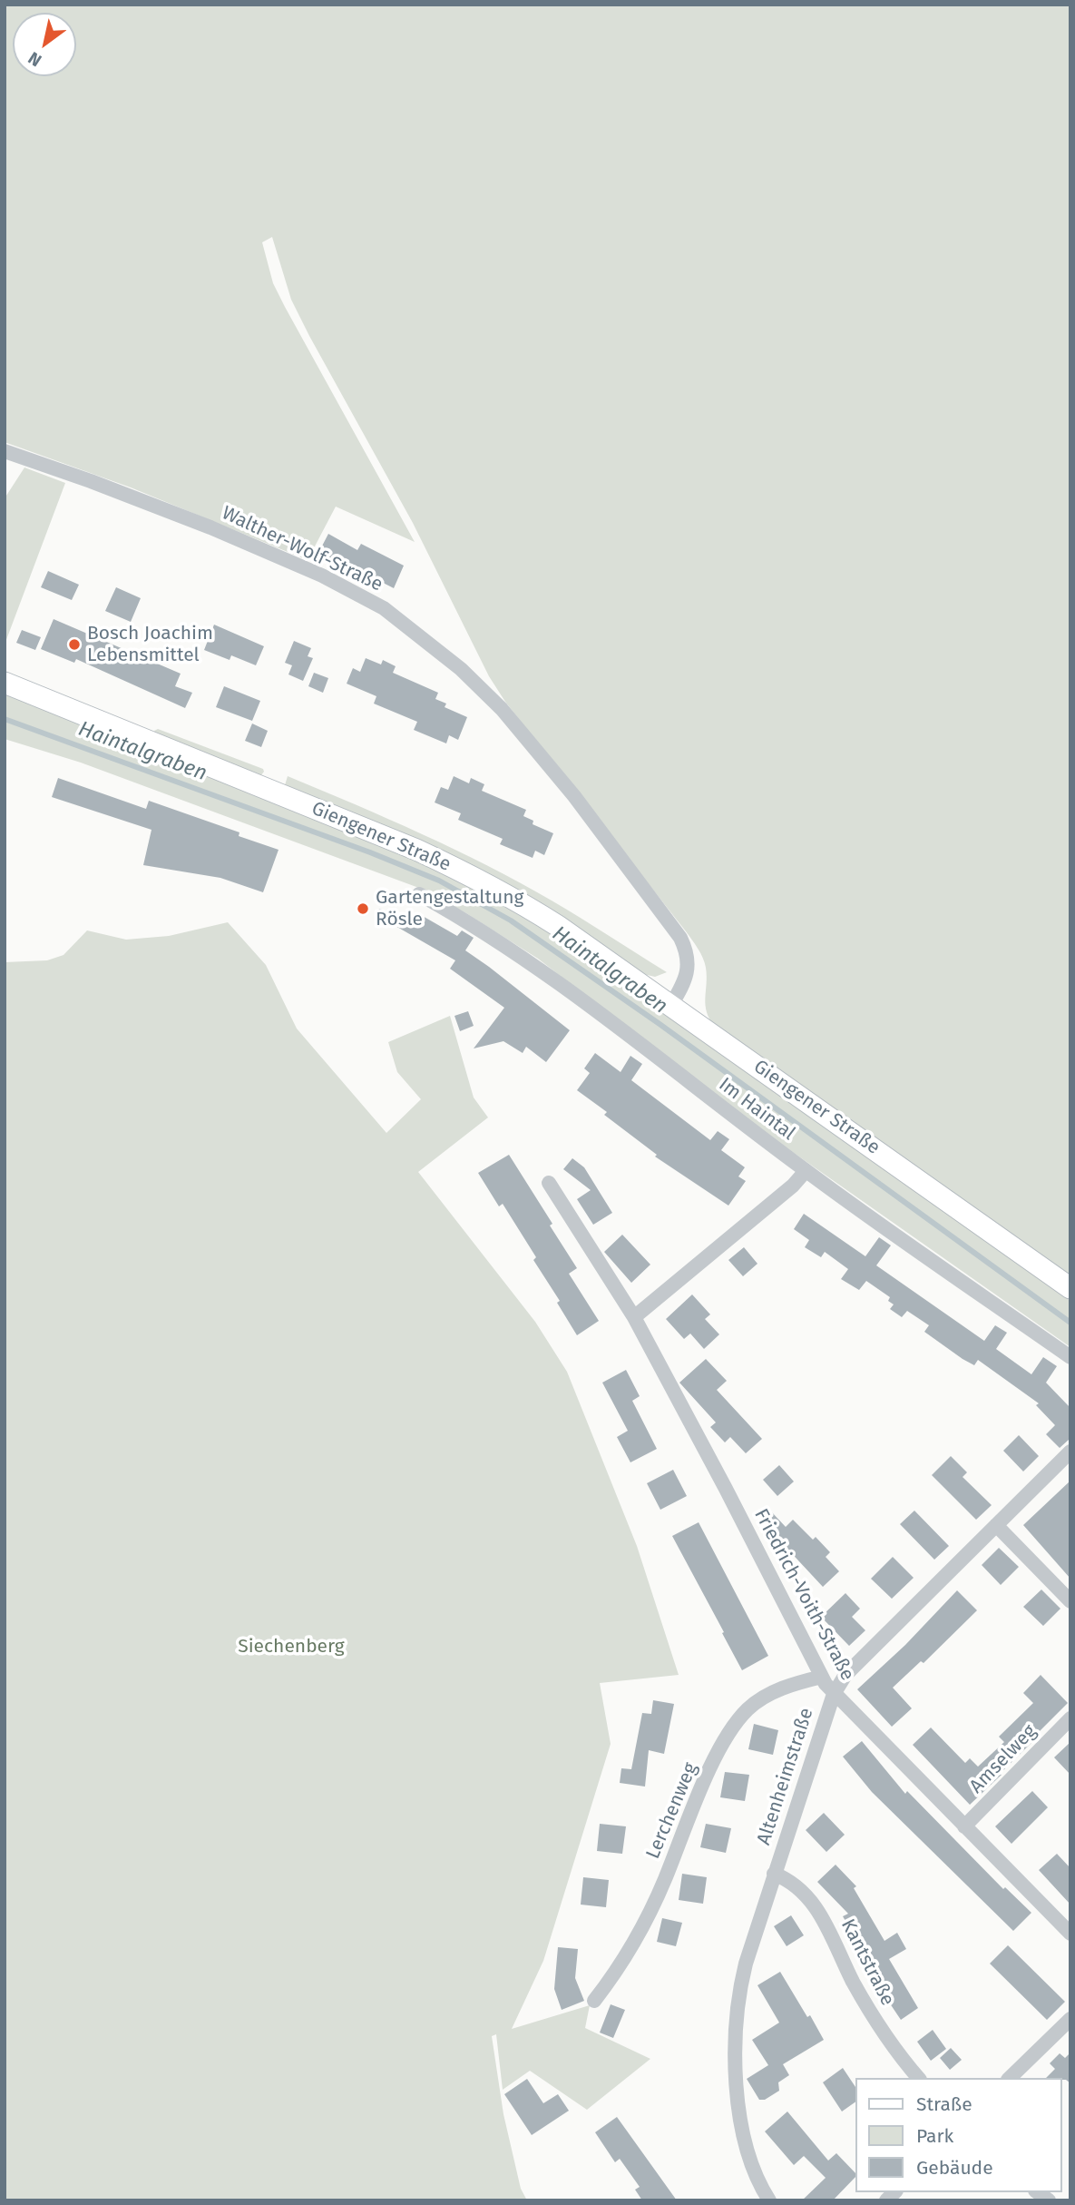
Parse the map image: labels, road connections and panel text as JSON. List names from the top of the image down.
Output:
{
  "streets": {
    "main road": ["Giengener Straße"],
    "street": [
      "Walther-Wolf-Straße",
      "Im Haintal",
      "Friedrich-Voith-Straße",
      "Amselweg",
      "Altenheimstraße",
      "Lerchenweg",
      "Kantstraße"
    ]
  },
  "crossings": [
    ["Walther-Wolf-Straße", "Giengener Straße"],
    ["Friedrich-Voith-Straße", "Amselweg"],
    ["Friedrich-Voith-Straße", "Altenheimstraße"],
    ["Friedrich-Voith-Straße", "Lerchenweg"],
    ["Altenheimstraße", "Kantstraße"]
  ],
  "water": ["Haintalgraben"],
  "parks": ["Siechenberg"],
  "places": ["Bosch Joachim Lebensmittel", "Gartengestaltung Rösle"],
  "legend": ["Straße", "Park", "Gebäude"],
  "north": "bottom left"
}
